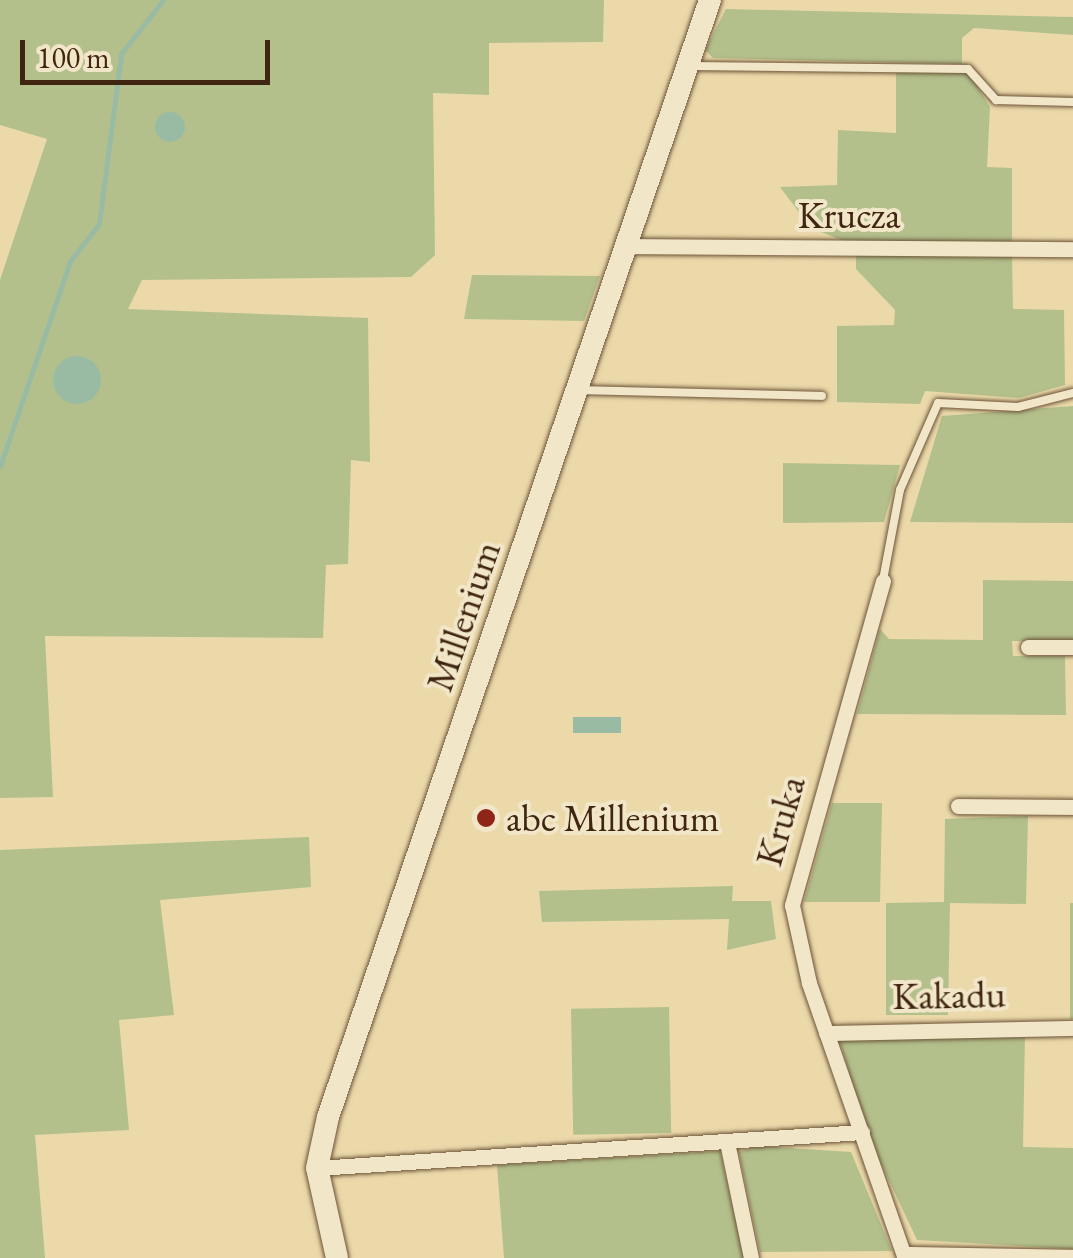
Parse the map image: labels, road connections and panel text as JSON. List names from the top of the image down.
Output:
{
  "streets": {
    "street": [
      "Krucza",
      "Millenium",
      "Kruka",
      "Kakadu"
    ]
  },
  "crossings": [
    ["Krucza", "Millenium"],
    ["Kruka", "Kakadu"]
  ],
  "places": ["abc Millenium"],
  "scale_bar": "100 m"
}
